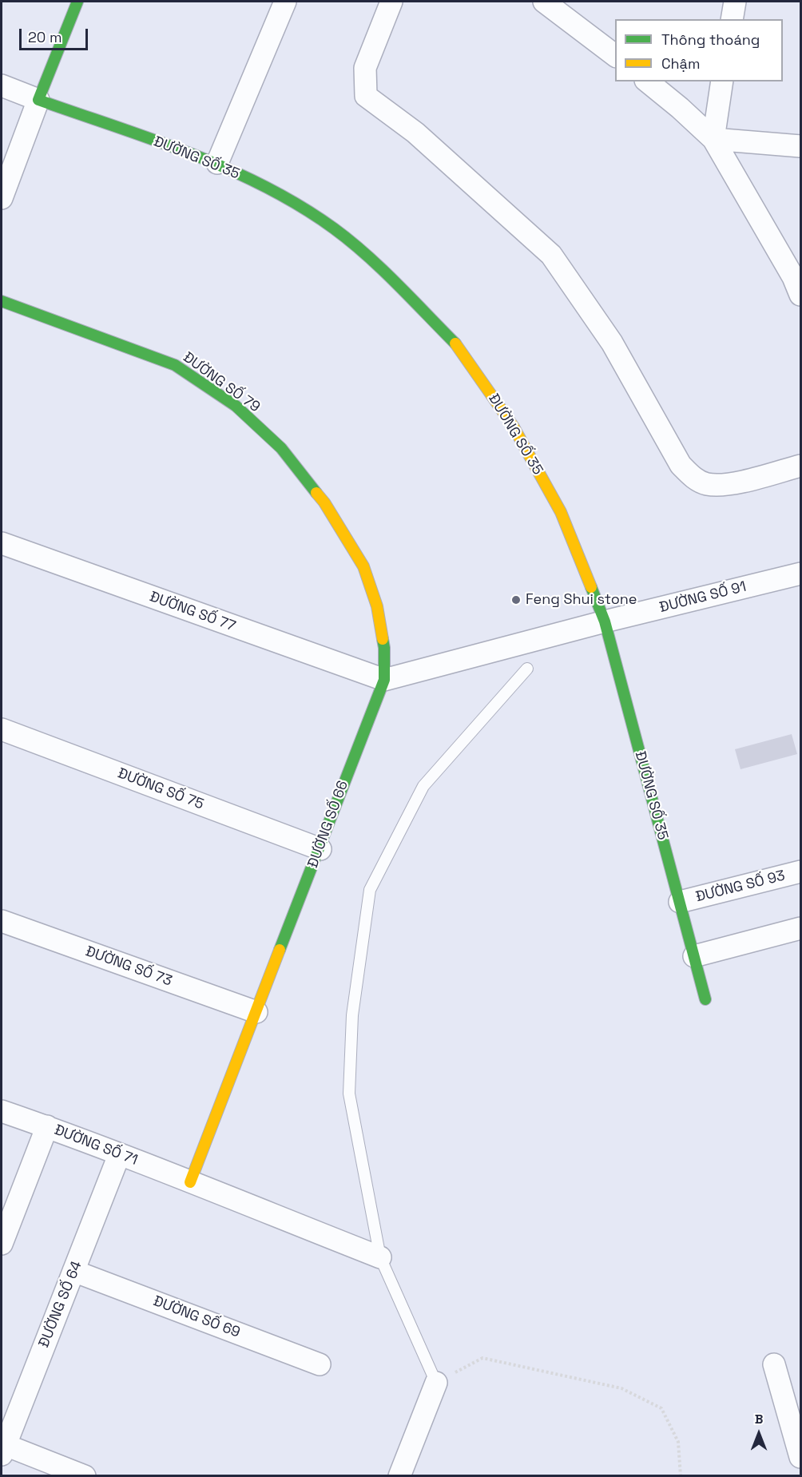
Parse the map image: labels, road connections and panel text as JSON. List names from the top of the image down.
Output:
{
  "streets": {
    "street": [
      "ĐƯỜNG SỐ 35",
      "ĐƯỜNG SỐ 79",
      "ĐƯỜNG SỐ 91",
      "ĐƯỜNG SỐ 77",
      "ĐƯỜNG SỐ 75",
      "ĐƯỜNG SỐ 66",
      "ĐƯỜNG SỐ 93",
      "ĐƯỜNG SỐ 73",
      "ĐƯỜNG SỐ 71",
      "ĐƯỜNG SỐ 64",
      "ĐƯỜNG SỐ 69"
    ]
  },
  "crossings": [
    ["ĐƯỜNG SỐ 35", "ĐƯỜNG SỐ 91"],
    ["ĐƯỜNG SỐ 35", "ĐƯỜNG SỐ 93"],
    ["ĐƯỜNG SỐ 79", "ĐƯỜNG SỐ 77"],
    ["ĐƯỜNG SỐ 79", "ĐƯỜNG SỐ 66"],
    ["ĐƯỜNG SỐ 77", "ĐƯỜNG SỐ 66"],
    ["ĐƯỜNG SỐ 75", "ĐƯỜNG SỐ 66"],
    ["ĐƯỜNG SỐ 66", "ĐƯỜNG SỐ 73"],
    ["ĐƯỜNG SỐ 66", "ĐƯỜNG SỐ 71"],
    ["ĐƯỜNG SỐ 71", "ĐƯỜNG SỐ 64"],
    ["ĐƯỜNG SỐ 64", "ĐƯỜNG SỐ 69"]
  ],
  "places": ["Feng Shui stone"],
  "legend": ["Thông thoáng", "Chậm"],
  "scale_bar": "20 m",
  "north": "top"
}
